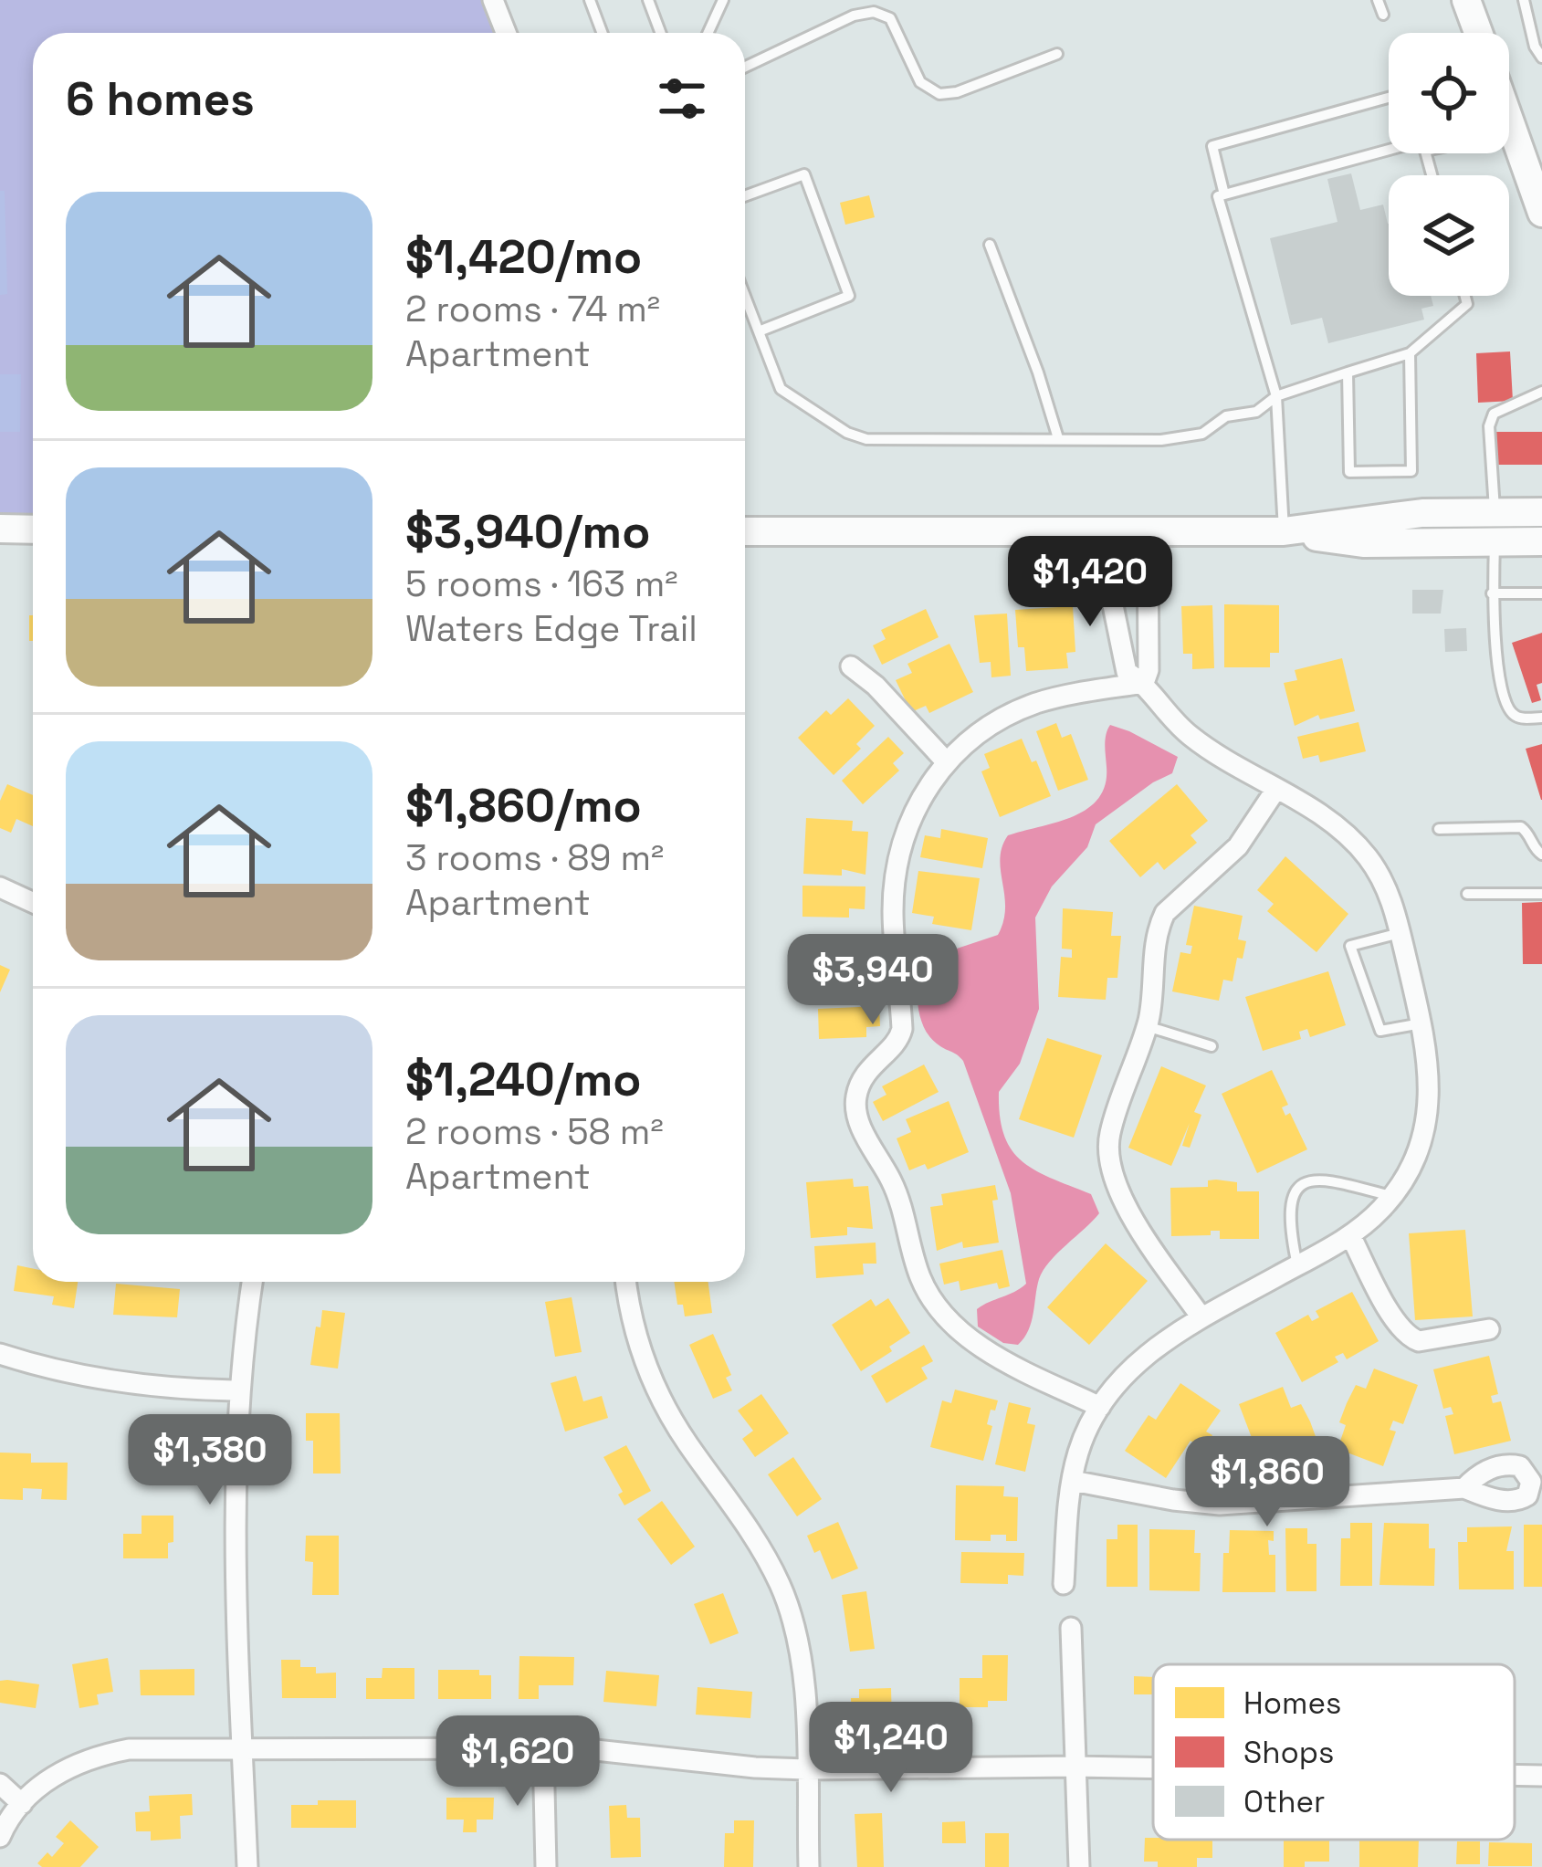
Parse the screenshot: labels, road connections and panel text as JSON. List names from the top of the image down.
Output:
{
  "legend": ["Homes", "Shops", "Other"],
  "page": {
    "heading": "6 homes",
    "list": [
      {
        "name": "$1,420/mo",
        "note": "2 rooms · 74 m² · Apartment"
      },
      {
        "name": "$3,940/mo",
        "note": "5 rooms · 163 m² · Waters Edge Trail"
      },
      {
        "name": "$1,860/mo",
        "note": "3 rooms · 89 m² · Apartment"
      },
      {
        "name": "$1,240/mo",
        "note": "2 rooms · 58 m² · Apartment"
      }
    ],
    "price": [
      "$1,420",
      "$3,940",
      "$1,380",
      "$1,860",
      "$1,240",
      "$1,620"
    ]
  }
}
